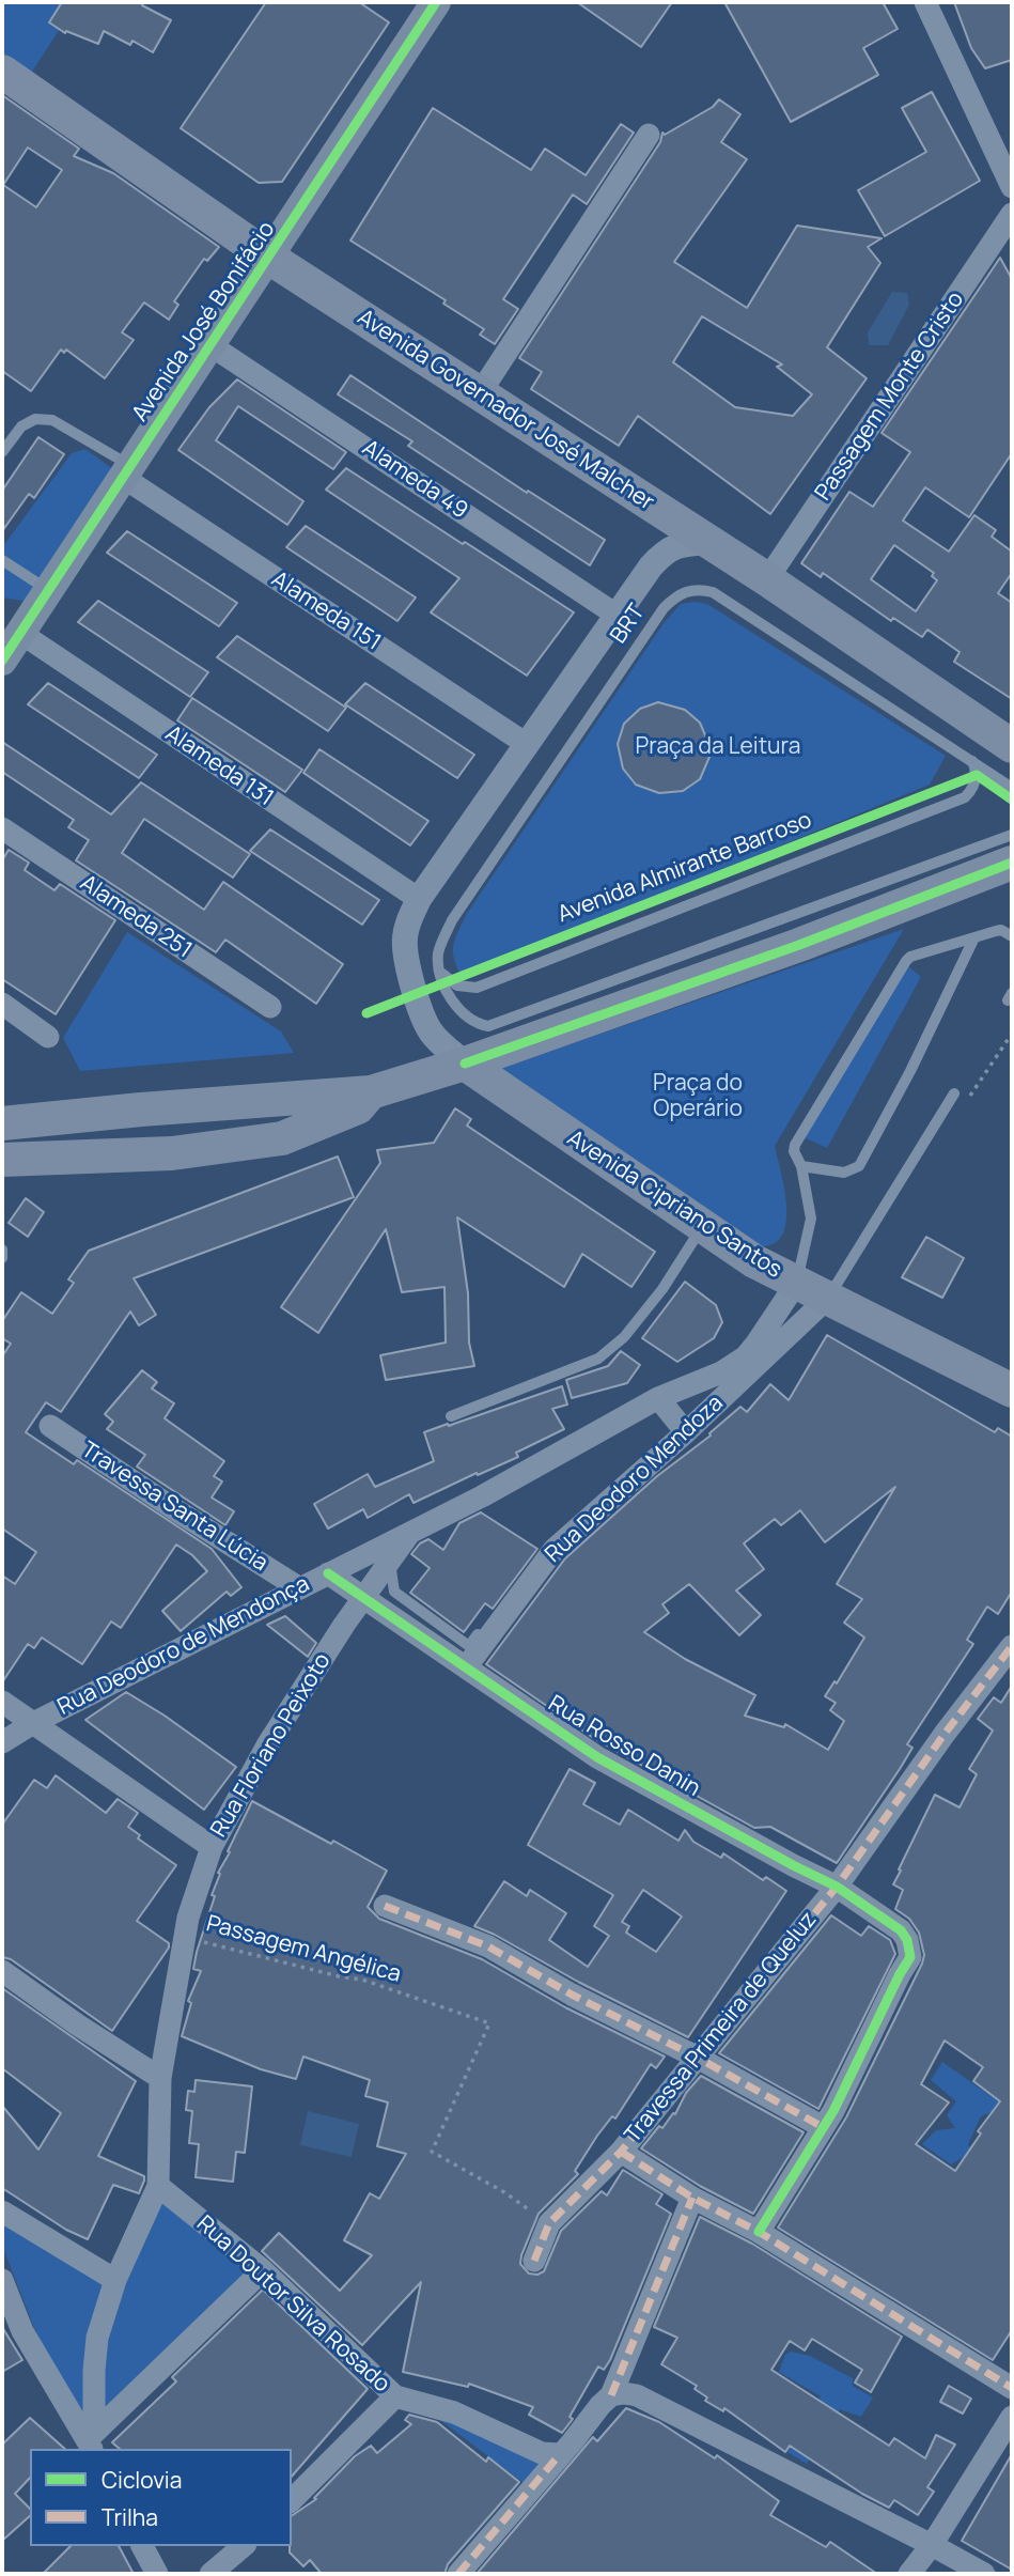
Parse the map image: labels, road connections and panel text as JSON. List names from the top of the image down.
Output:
{
  "streets": {
    "main road": ["Avenida José Bonifácio", "Avenida Governador José Malcher", "Avenida Cipriano Santos"],
    "street": [
      "Passagem Monte Cristo",
      "Alameda 49",
      "Alameda 151",
      "Alameda 131",
      "Alameda 251",
      "Rua Deodoro Mendoza",
      "Travessa Santa Lúcia",
      "Rua Deodoro de Mendonça",
      "Rua Floriano Peixoto",
      "Rua Rosso Danin",
      "Travessa Primeira de Queluz",
      "Rua Doutor Silva Rosado"
    ],
    "lane": ["BRT"],
    "path": ["Passagem Angélica"],
    "cycle path": ["Avenida Almirante Barroso"]
  },
  "crossings": [
    ["Avenida José Bonifácio", "Avenida Governador José Malcher"],
    ["Avenida José Bonifácio", "Alameda 49"],
    ["Avenida José Bonifácio", "Alameda 151"],
    ["Avenida José Bonifácio", "Alameda 131"],
    ["Passagem Monte Cristo", "Avenida Governador José Malcher"],
    ["Avenida Cipriano Santos", "Rua Deodoro Mendoza"],
    ["Avenida Cipriano Santos", "Rua Floriano Peixoto"],
    ["Rua Deodoro Mendoza", "Rua Rosso Danin"],
    ["Travessa Santa Lúcia", "Rua Deodoro de Mendonça"],
    ["Rua Deodoro de Mendonça", "Rua Floriano Peixoto"],
    ["Rua Deodoro de Mendonça", "Rua Rosso Danin"],
    ["Rua Floriano Peixoto", "Rua Rosso Danin"],
    ["Rua Floriano Peixoto", "Passagem Angélica"],
    ["Rua Floriano Peixoto", "Rua Doutor Silva Rosado"],
    ["Rua Rosso Danin", "Travessa Primeira de Queluz"],
    ["Passagem Angélica", "Travessa Primeira de Queluz"]
  ],
  "parks": ["Praça da Leitura", "Praça do Operário"],
  "legend": ["Ciclovia", "Trilha"]
}
